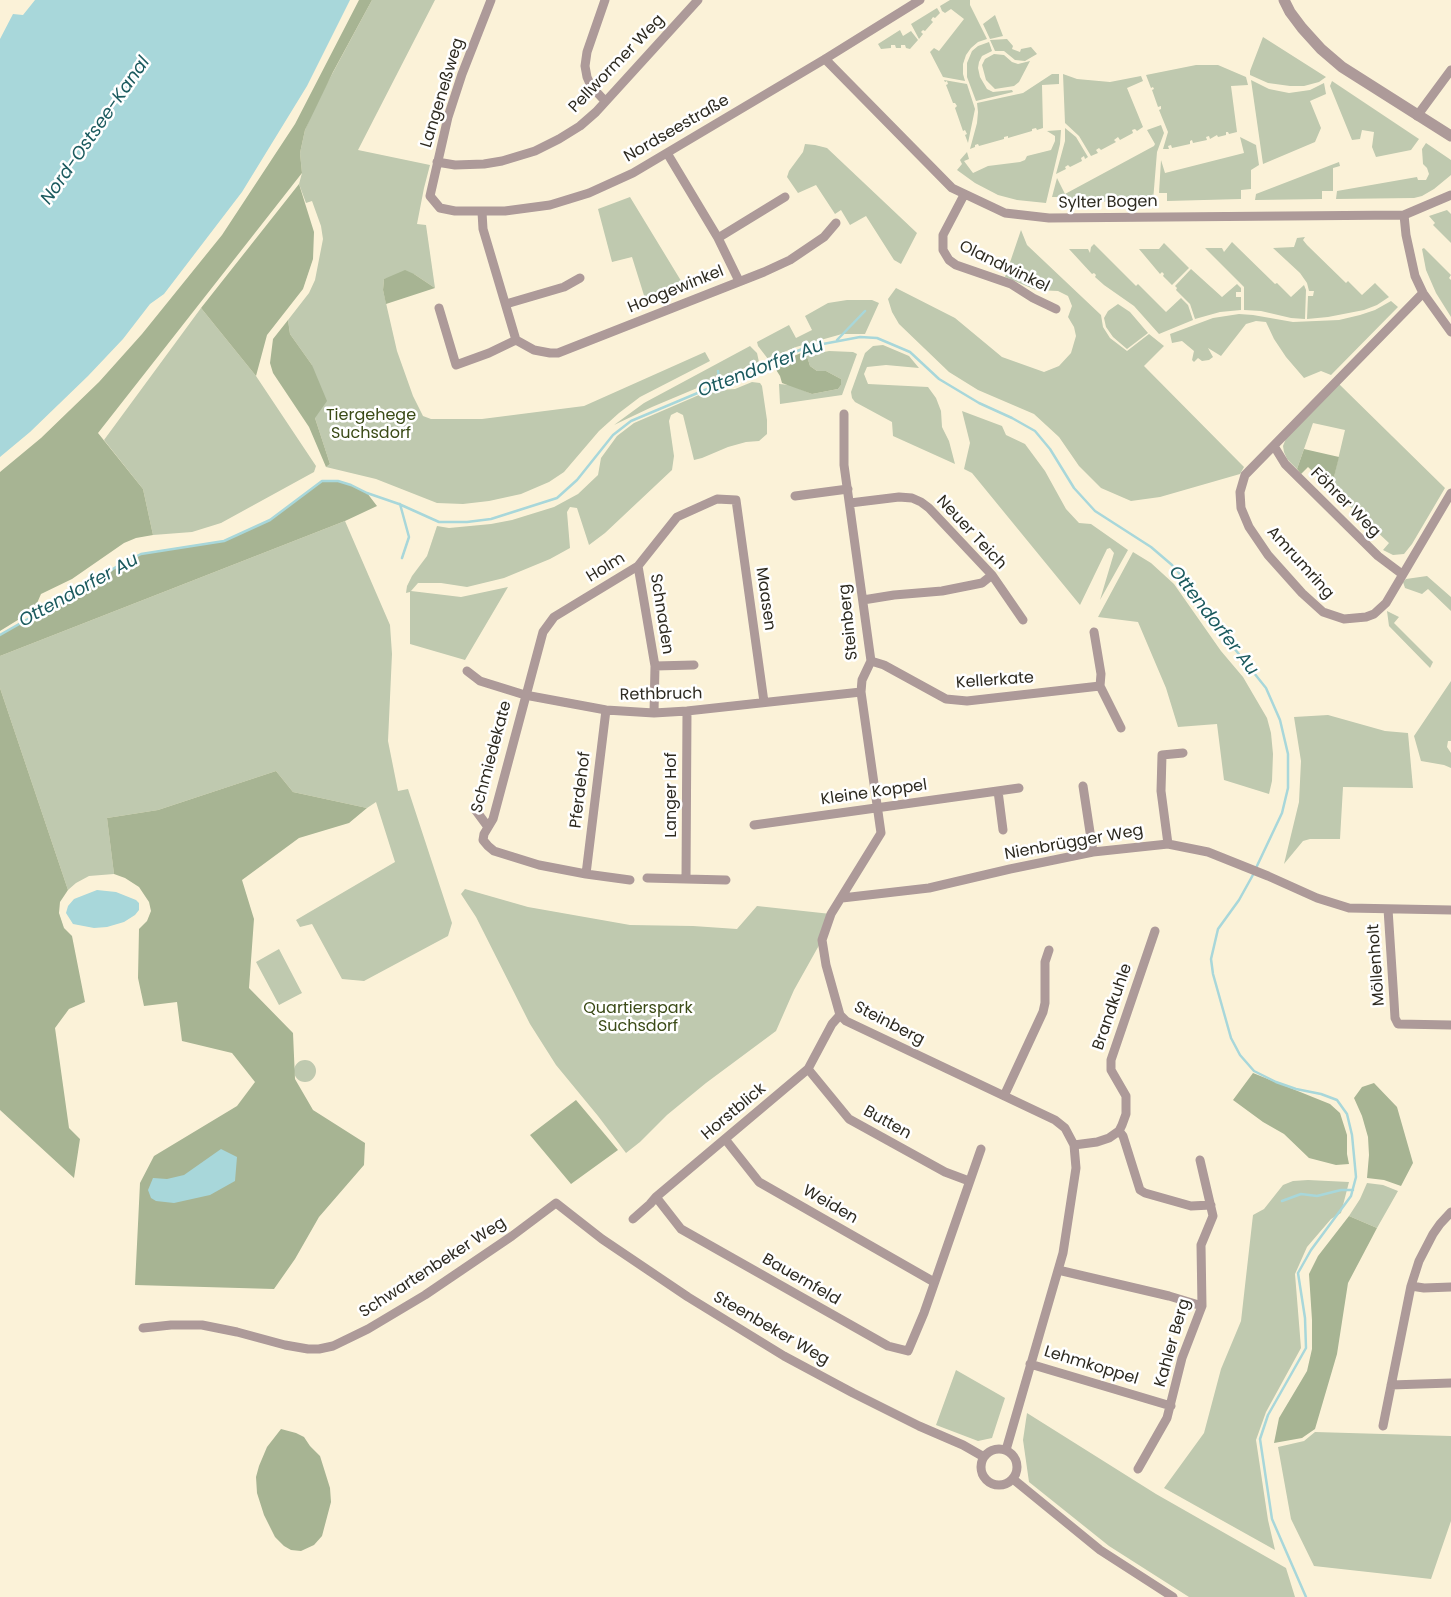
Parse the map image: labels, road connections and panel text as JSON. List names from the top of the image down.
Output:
{
  "streets": {
    "street": [
      "Pellwormer Weg",
      "Langeneßweg",
      "Nordseestraße",
      "Sylter Bogen",
      "Olandwinkel",
      "Hoogewinkel",
      "Föhrer Weg",
      "Neuer Teich",
      "Amrumring",
      "Holm",
      "Maasen",
      "Schnaden",
      "Steinberg",
      "Kellerkate",
      "Rethbruch",
      "Schmiedekate",
      "Pferdehof",
      "Kleine Koppel",
      "Langer Hof",
      "Nienbrügger Weg",
      "Möllenholt",
      "Brandkuhle",
      "Horstblick",
      "Butten",
      "Weiden",
      "Schwartenbeker Weg",
      "Bauernfeld",
      "Steenbeker Weg",
      "Kahler Berg",
      "Lehmkoppel"
    ]
  },
  "crossings": [
    ["Pellwormer Weg", "Langeneßweg"],
    ["Langeneßweg", "Nordseestraße"],
    ["Nordseestraße", "Sylter Bogen"],
    ["Sylter Bogen", "Olandwinkel"],
    ["Föhrer Weg", "Amrumring"],
    ["Neuer Teich", "Steinberg"],
    ["Holm", "Maasen"],
    ["Holm", "Schnaden"],
    ["Holm", "Rethbruch"],
    ["Holm", "Schmiedekate"],
    ["Maasen", "Rethbruch"],
    ["Schnaden", "Rethbruch"],
    ["Steinberg", "Kellerkate"],
    ["Steinberg", "Rethbruch"],
    ["Steinberg", "Kleine Koppel"],
    ["Steinberg", "Nienbrügger Weg"],
    ["Steinberg", "Horstblick"],
    ["Steinberg", "Steenbeker Weg"],
    ["Steinberg", "Lehmkoppel"],
    ["Rethbruch", "Schmiedekate"],
    ["Rethbruch", "Pferdehof"],
    ["Rethbruch", "Langer Hof"],
    ["Schmiedekate", "Pferdehof"],
    ["Nienbrügger Weg", "Möllenholt"],
    ["Horstblick", "Butten"],
    ["Horstblick", "Weiden"],
    ["Horstblick", "Bauernfeld"],
    ["Weiden", "Bauernfeld"],
    ["Schwartenbeker Weg", "Steenbeker Weg"],
    ["Kahler Berg", "Lehmkoppel"]
  ],
  "water": ["Nord-Ostsee-Kanal", "Ottendorfer Au"],
  "parks": ["Tiergehege Suchsdorf", "Quartierspark Suchsdorf"]
}
